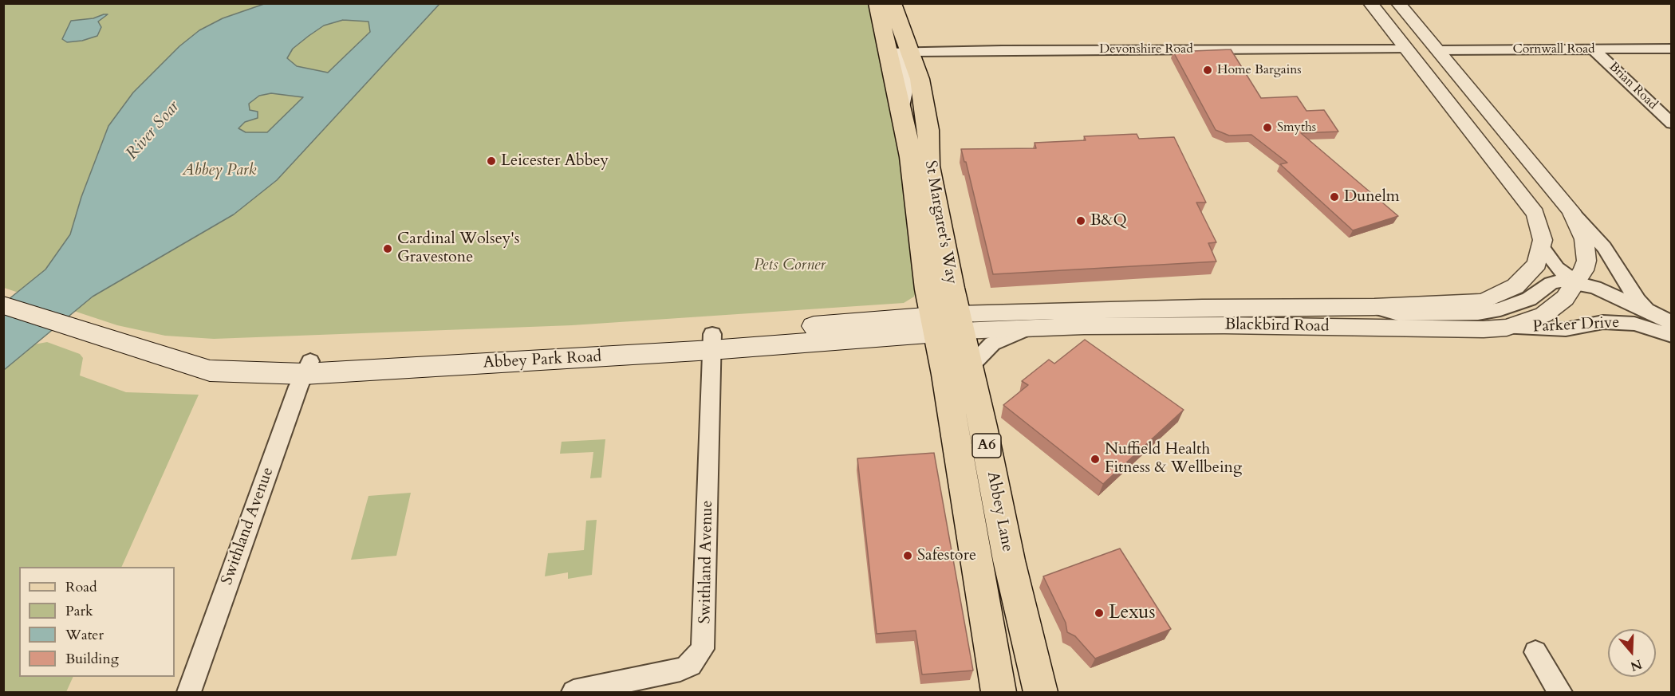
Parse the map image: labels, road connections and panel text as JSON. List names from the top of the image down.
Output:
{
  "streets": {
    "main road": [
      "St Margaret's Way",
      "Abbey Park Road",
      "A6",
      "Abbey Lane"
    ],
    "street": [
      "Devonshire Road",
      "Cornwall Road",
      "Brian Road",
      "Parker Drive",
      "Blackbird Road",
      "Swithland Avenue"
    ]
  },
  "crossings": [
    ["Devonshire Road", "St Margaret's Way"],
    ["Cornwall Road", "Brian Road"],
    ["Cornwall Road", "Blackbird Road"],
    ["St Margaret's Way", "Blackbird Road"],
    ["St Margaret's Way", "Abbey Park Road"],
    ["St Margaret's Way", "Abbey Lane"],
    ["Parker Drive", "Blackbird Road"],
    ["Blackbird Road", "Abbey Park Road"],
    ["Blackbird Road", "Abbey Lane"],
    ["Abbey Park Road", "Abbey Lane"],
    ["Abbey Park Road", "Swithland Avenue"]
  ],
  "water": ["River Soar"],
  "parks": ["Abbey Park", "Pets Corner"],
  "places": [
    "Home Bargains",
    "Smyths",
    "Leicester Abbey",
    "Dunelm",
    "B&Q",
    "Cardinal Wolsey's Gravestone",
    "Nuffield Health Fitness & Wellbeing",
    "Safestore",
    "Lexus"
  ],
  "legend": [
    "Road",
    "Park",
    "Water",
    "Building"
  ],
  "north": "bottom"
}
